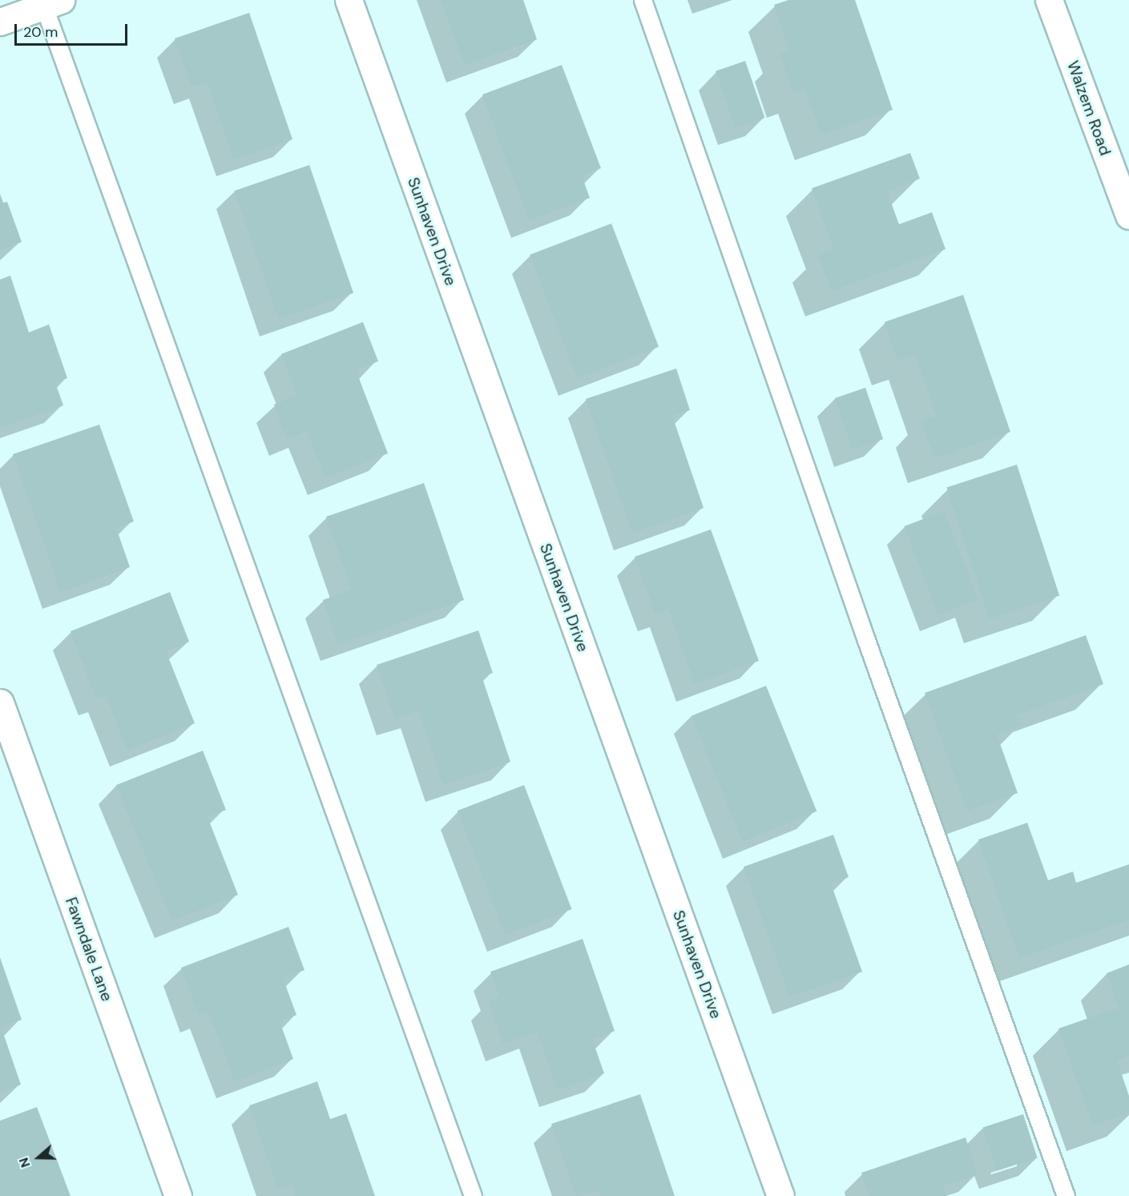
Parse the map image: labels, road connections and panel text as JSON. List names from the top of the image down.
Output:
{
  "streets": {
    "street": ["Walzem Road", "Sunhaven Drive", "Fawndale Lane"]
  },
  "scale_bar": "20 m",
  "north": "left"
}
